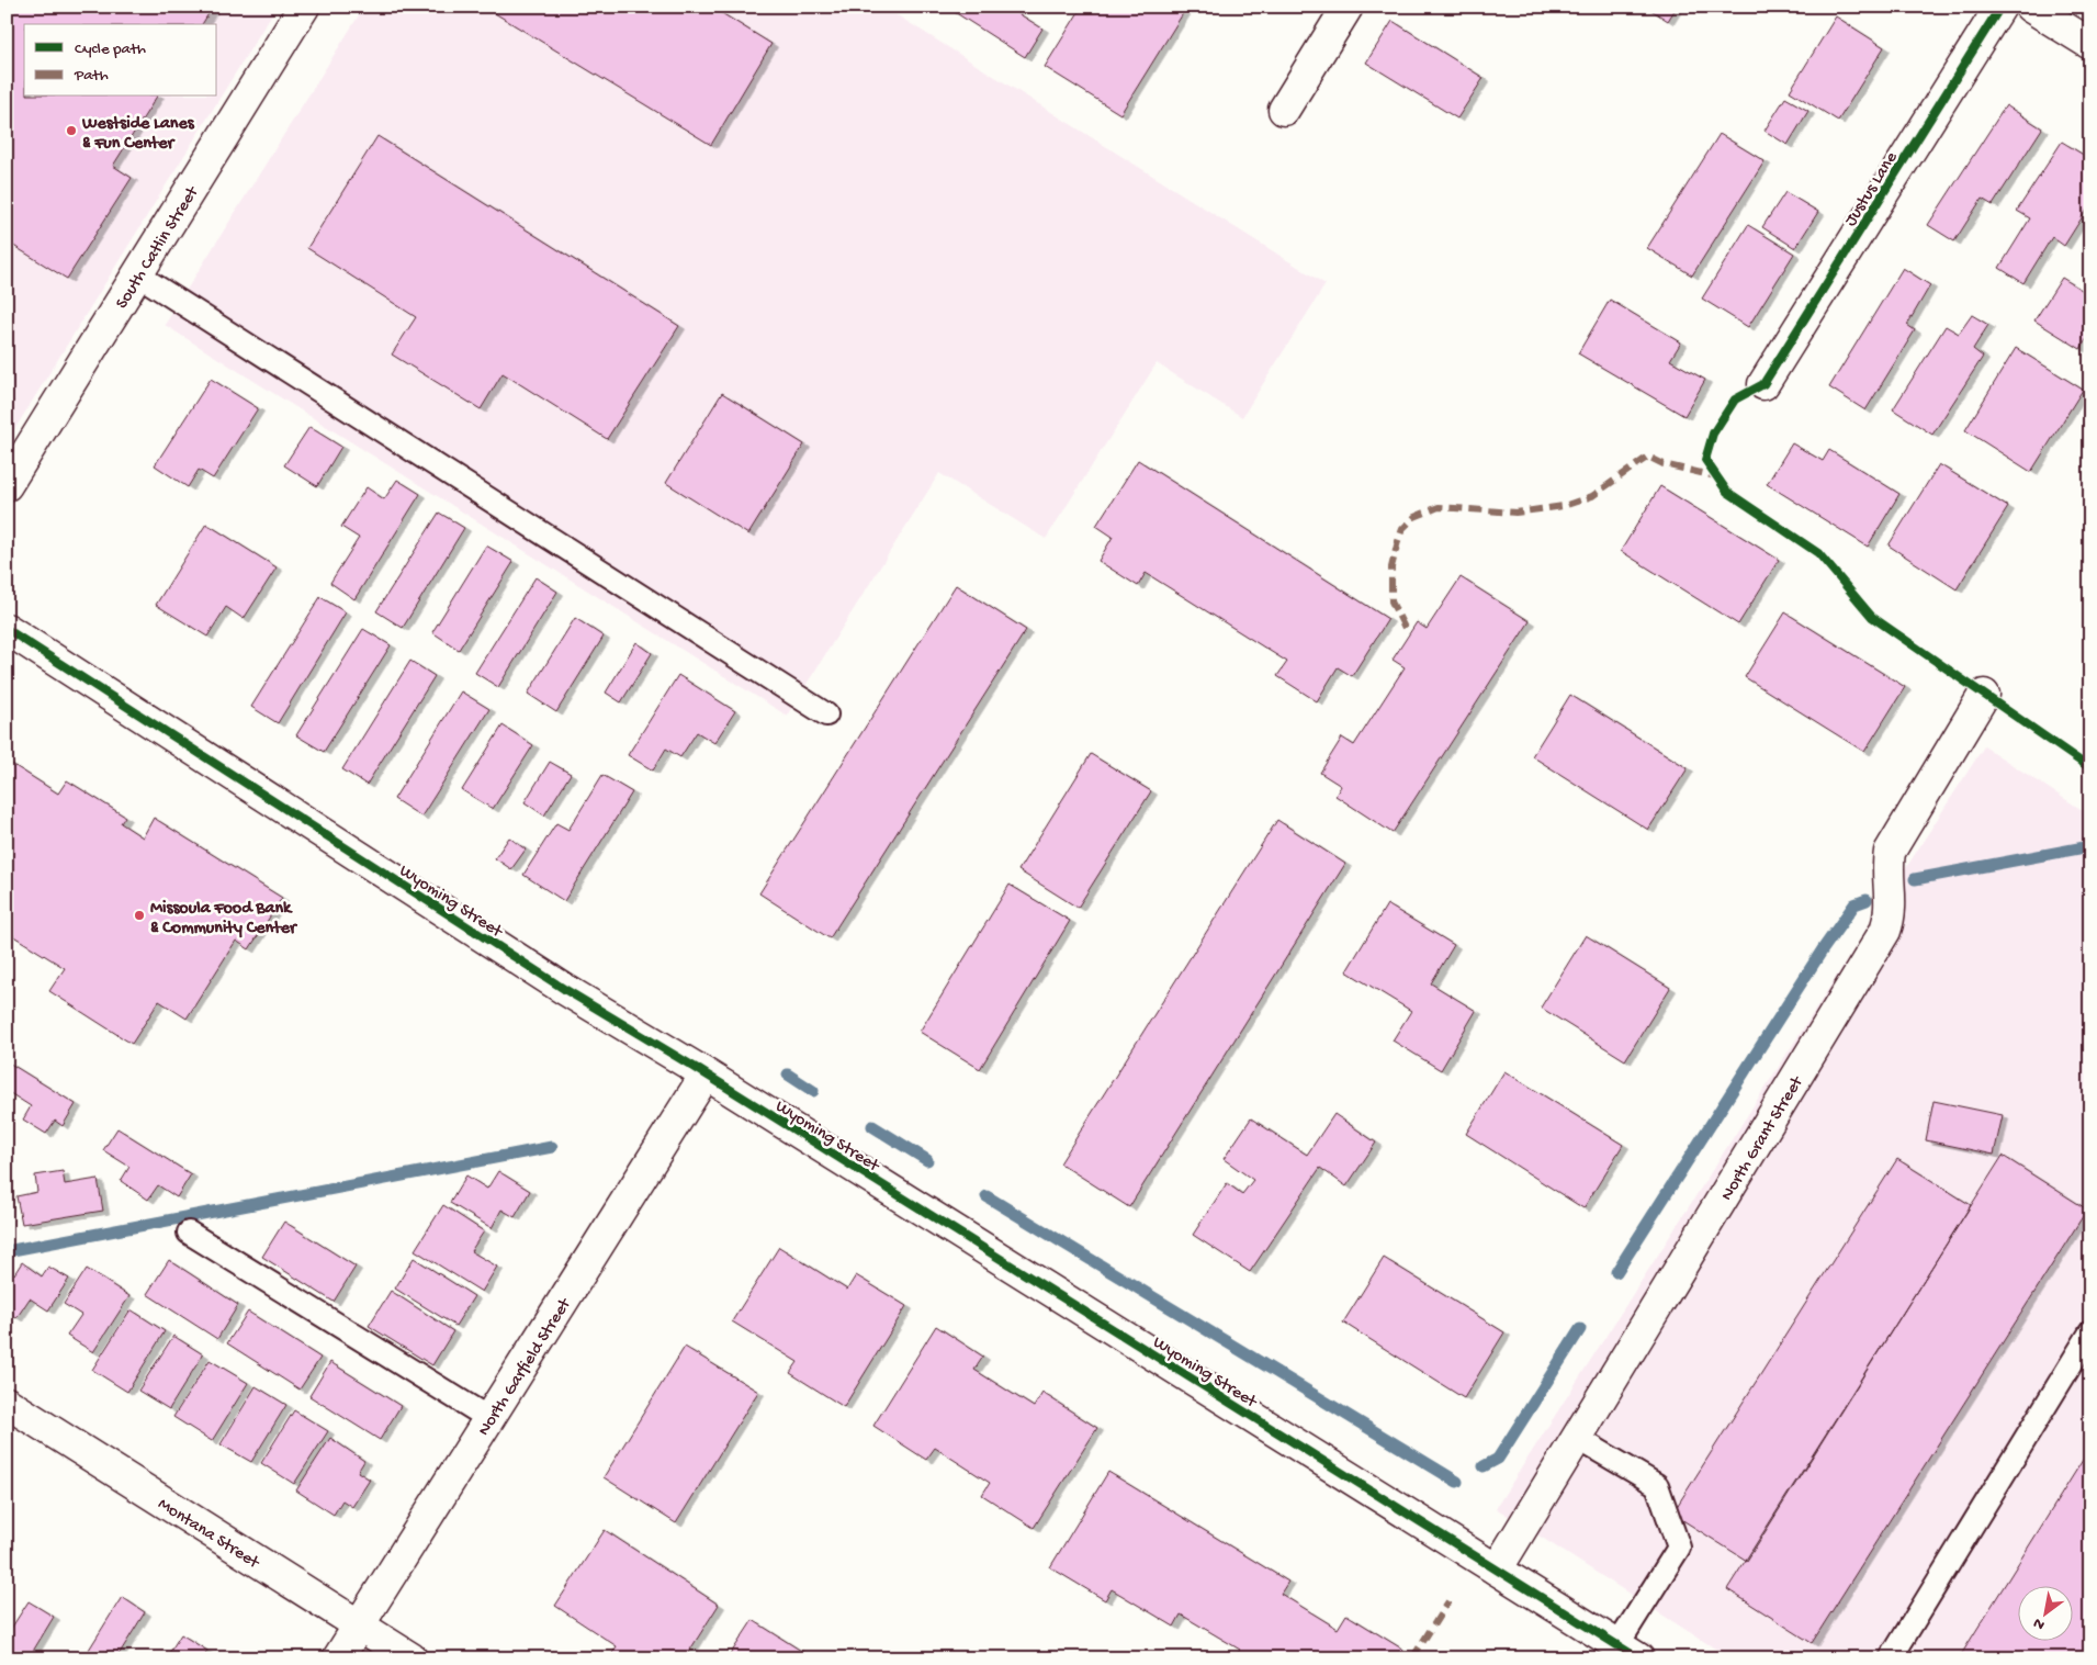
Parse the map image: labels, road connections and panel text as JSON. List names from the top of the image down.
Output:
{
  "streets": {
    "street": [
      "Justus Lane",
      "South Catlin Street",
      "Wyoming Street",
      "North Grant Street",
      "North Garfield Street",
      "Montana Street"
    ]
  },
  "crossings": [
    ["Wyoming Street", "North Grant Street"],
    ["Wyoming Street", "North Garfield Street"],
    ["North Garfield Street", "Montana Street"]
  ],
  "places": ["Westside Lanes & Fun Center", "Missoula Food Bank & Community Center"],
  "legend": ["Cycle path", "Path"],
  "north": "bottom left"
}
